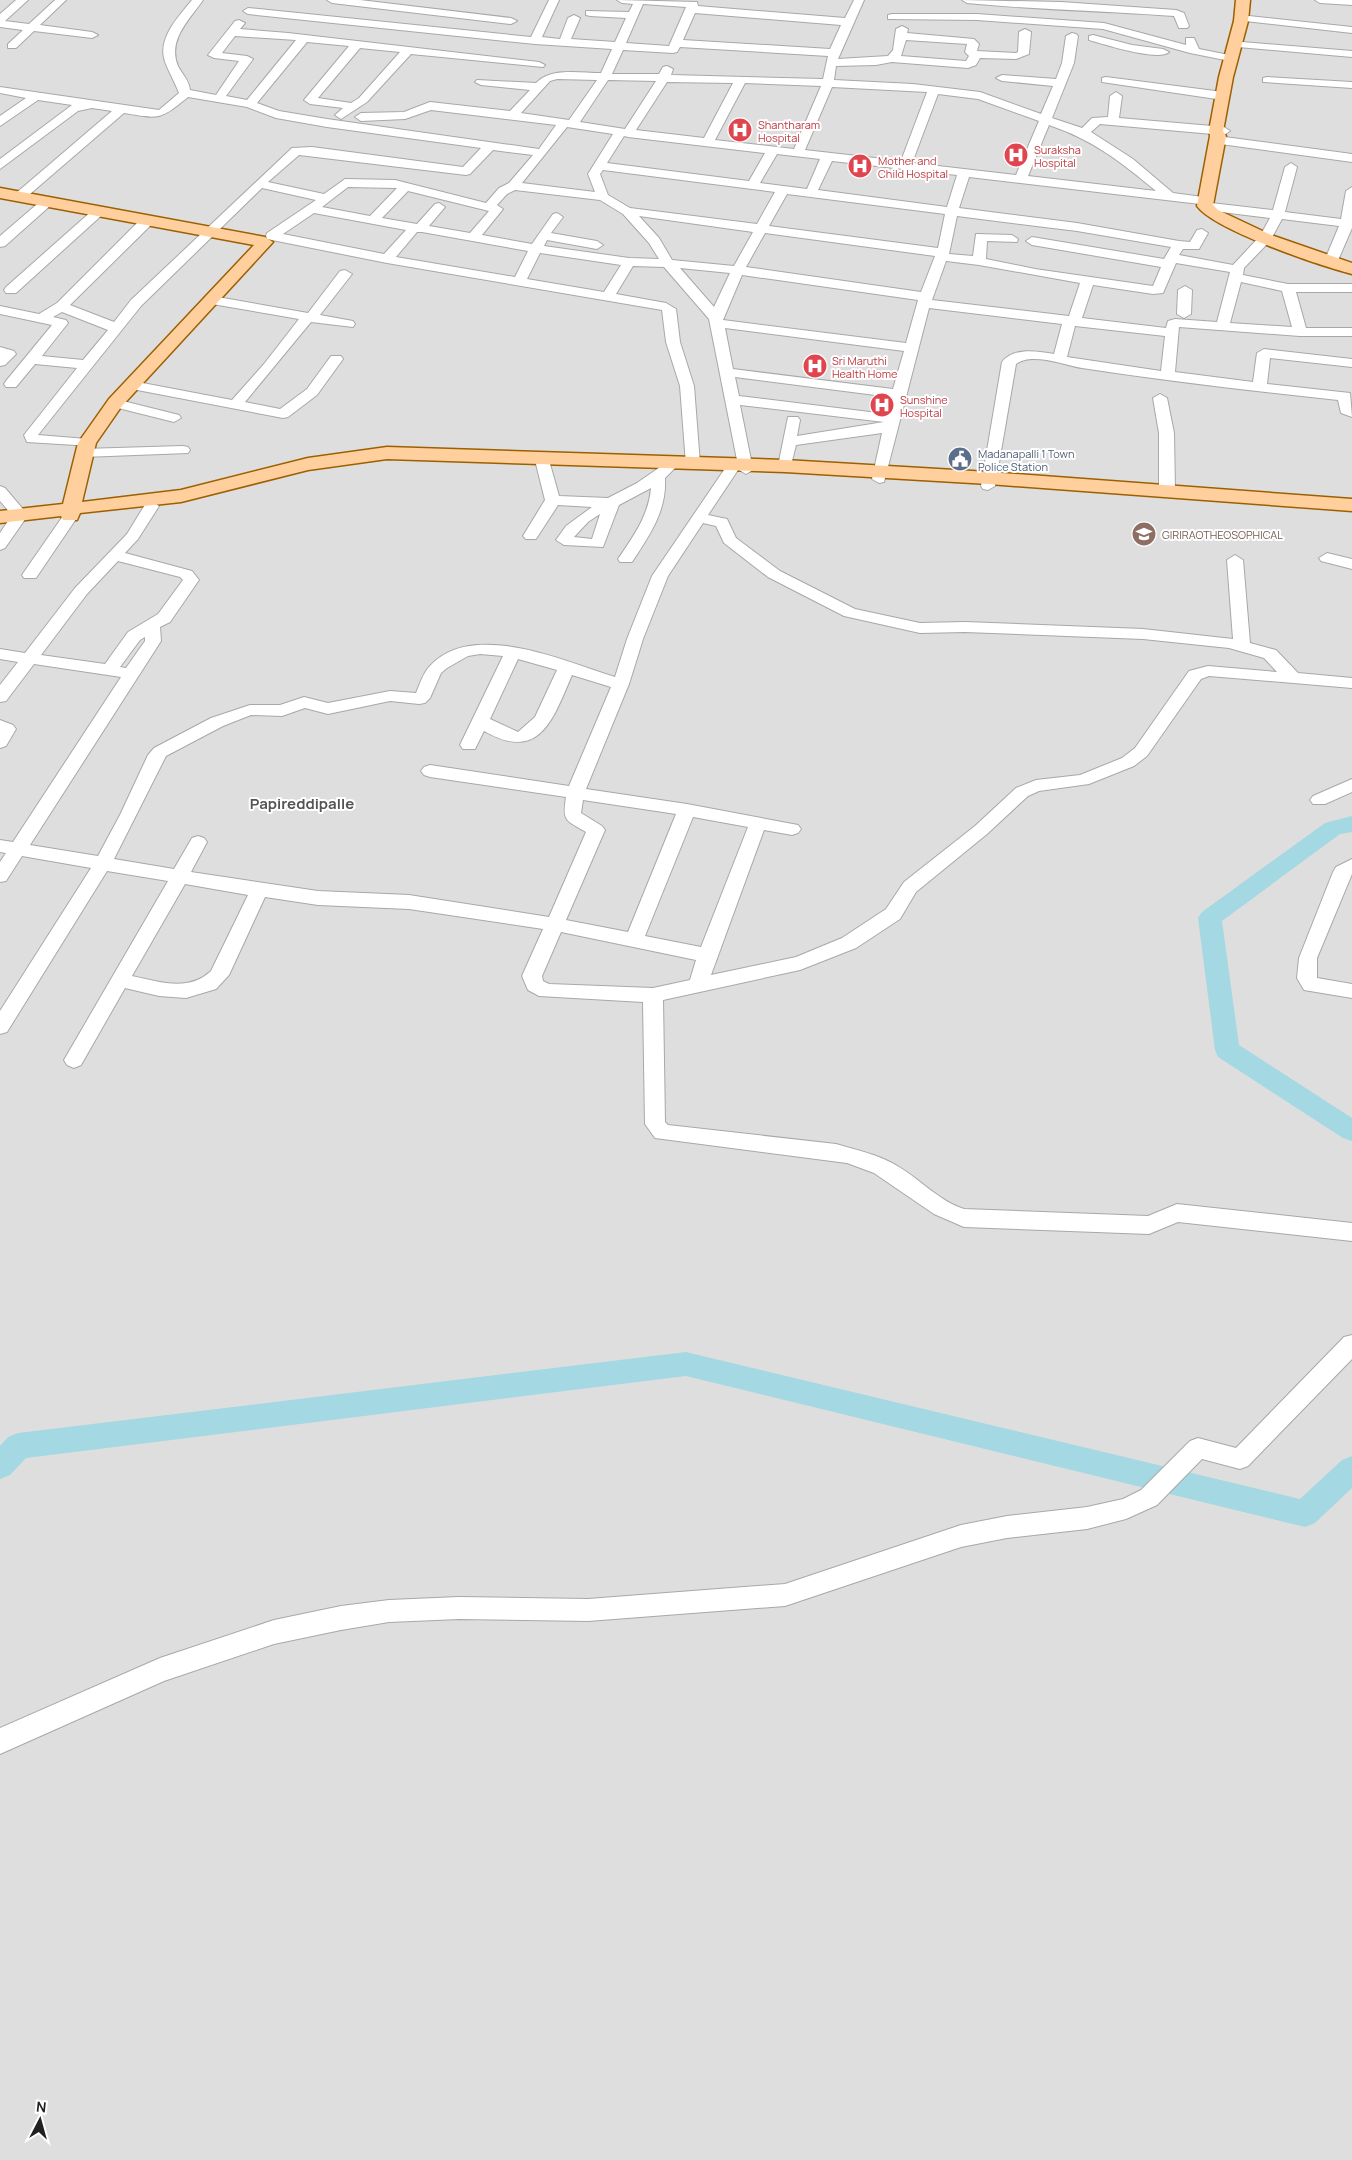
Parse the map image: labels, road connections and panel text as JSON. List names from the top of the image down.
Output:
{
  "districts": ["Papireddipalle"],
  "places": {
    "hospital": [
      "Shantharam Hospital",
      "Suraksha Hospital",
      "Mother and Child Hospital",
      "Sri Maruthi Health Home",
      "Sunshine Hospital"
    ],
    "public building": ["Madanapalli 1 Town Police Station"],
    "school or university": ["GIRIRAOTHEOSOPHICAL"]
  },
  "north": "top"
}
